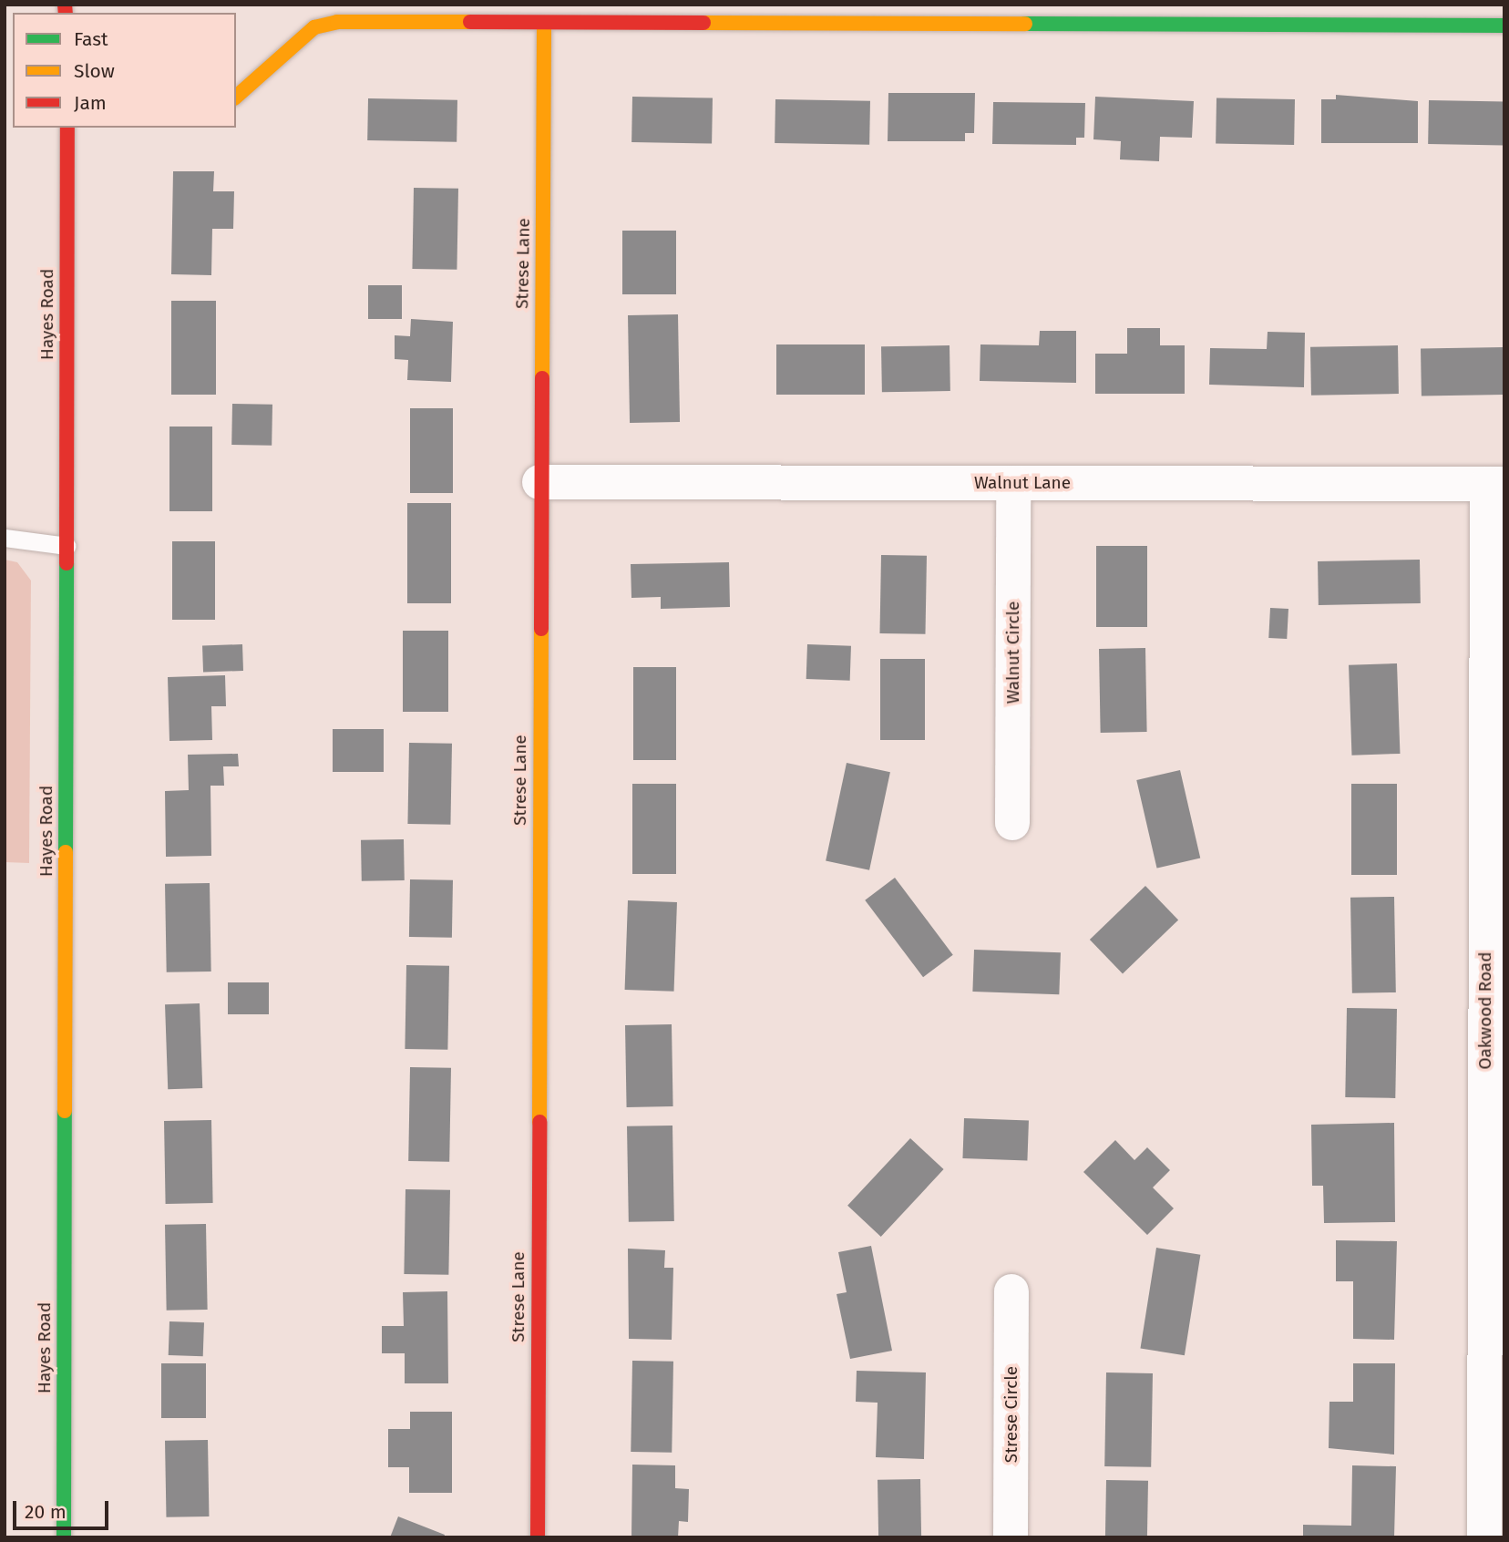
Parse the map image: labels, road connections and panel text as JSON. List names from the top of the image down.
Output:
{
  "streets": {
    "street": [
      "Strese Lane",
      "Hayes Road",
      "Walnut Lane",
      "Walnut Circle",
      "Oakwood Road",
      "Strese Circle"
    ]
  },
  "crossings": [
    ["Strese Lane", "Walnut Lane"],
    ["Walnut Lane", "Walnut Circle"],
    ["Walnut Lane", "Oakwood Road"]
  ],
  "legend": ["Fast", "Slow", "Jam"],
  "scale_bar": "20 m"
}
